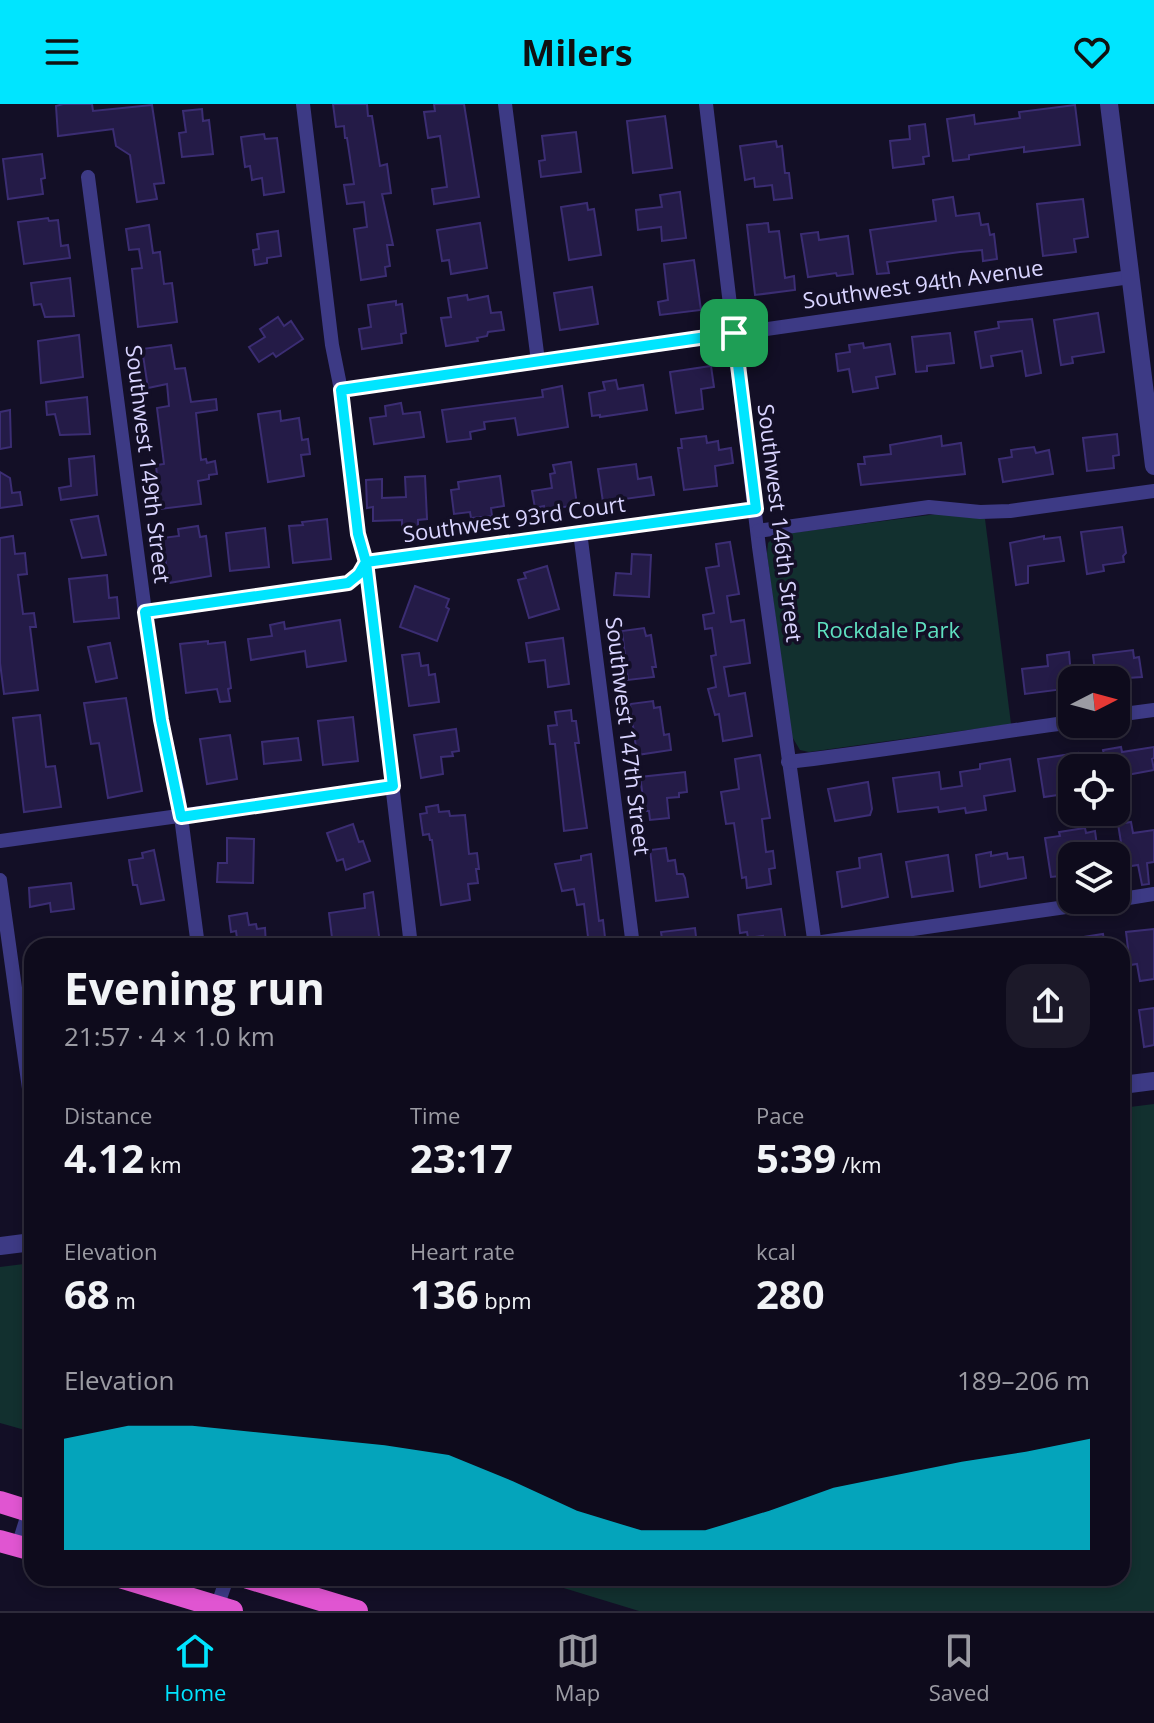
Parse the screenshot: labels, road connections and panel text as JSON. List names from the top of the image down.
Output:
{
  "streets": {
    "street": [
      "Southwest 94th Avenue",
      "Southwest 149th Street",
      "Southwest 93rd Court",
      "Southwest 146th Street",
      "Southwest 147th Street"
    ]
  },
  "crossings": [
    ["Southwest 94th Avenue", "Southwest 146th Street"],
    ["Southwest 149th Street", "Southwest 93rd Court"],
    ["Southwest 93rd Court", "Southwest 146th Street"],
    ["Southwest 93rd Court", "Southwest 147th Street"]
  ],
  "parks": ["Rockdale Park"],
  "north": "right",
  "page": {
    "header": "Milers",
    "heading": ["Evening run", "21:57 · 4 × 1.0 km"],
    "stats": [
      ["Distance", "4.12 km"],
      ["Time", "23:17"],
      ["Pace", "5:39 /km"],
      ["Elevation", "68 m"],
      ["Heart rate", "136 bpm"],
      ["kcal", "280"]
    ],
    "chart": ["Elevation", "189–206 m"],
    "tabs": ["Home", "Map", "Saved"]
  }
}
